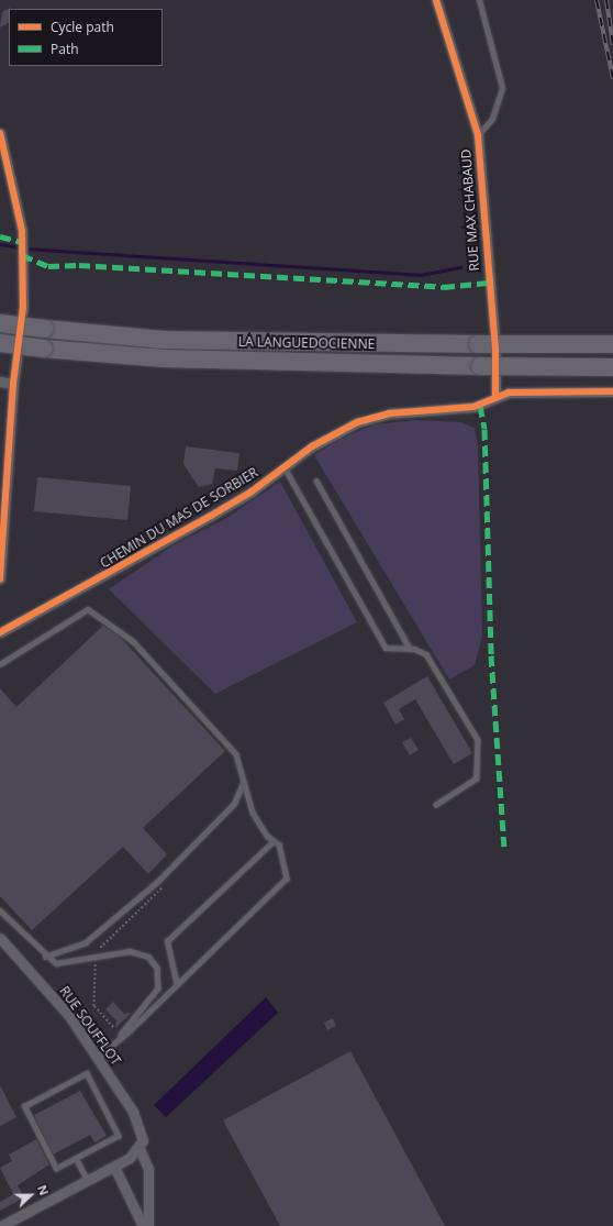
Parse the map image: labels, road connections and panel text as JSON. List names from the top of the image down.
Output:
{
  "streets": {
    "highway": ["LA LANGUEDOCIENNE"],
    "street": ["RUE MAX CHABAUD", "CHEMIN DU MAS DE SORBIER", "RUE SOUFFLOT"]
  },
  "crossings": [
    ["RUE MAX CHABAUD", "CHEMIN DU MAS DE SORBIER"]
  ],
  "legend": ["Cycle path", "Path"],
  "north": "right"
}
